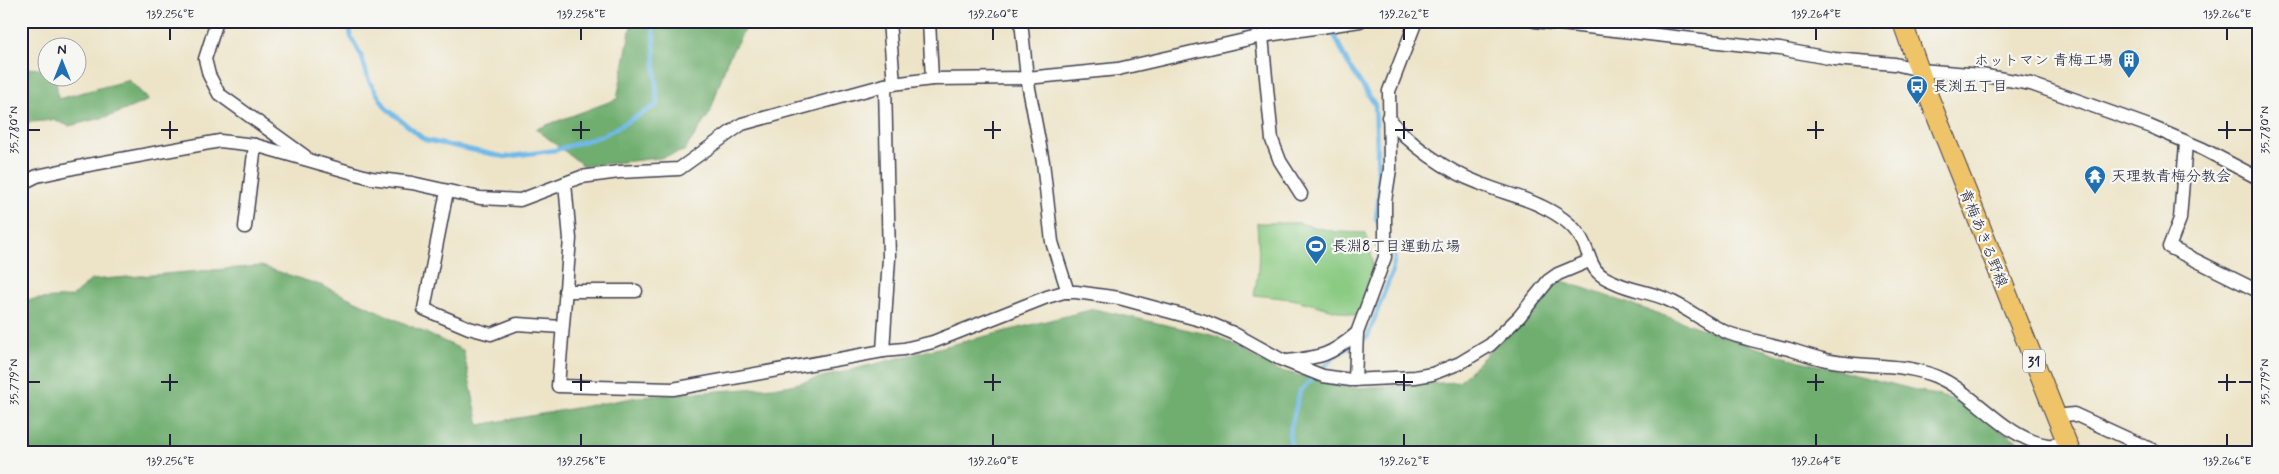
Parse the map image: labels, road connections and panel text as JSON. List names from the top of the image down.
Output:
{
  "streets": {
    "main road": ["青梅あきる野線", "31"]
  },
  "places": {
    "building": ["ホットマン 青梅工場"],
    "bus stop": ["長渕五丁目"],
    "temple": ["天理教青梅分教会"],
    "sports": ["長淵8丁目運動広場"]
  },
  "north": "top",
  "coordinates": [
    "139.256°E",
    "139.258°E",
    "139.260°E",
    "139.262°E",
    "139.264°E",
    "139.266°E",
    "35.780°N",
    "35.779°N"
  ]
}
